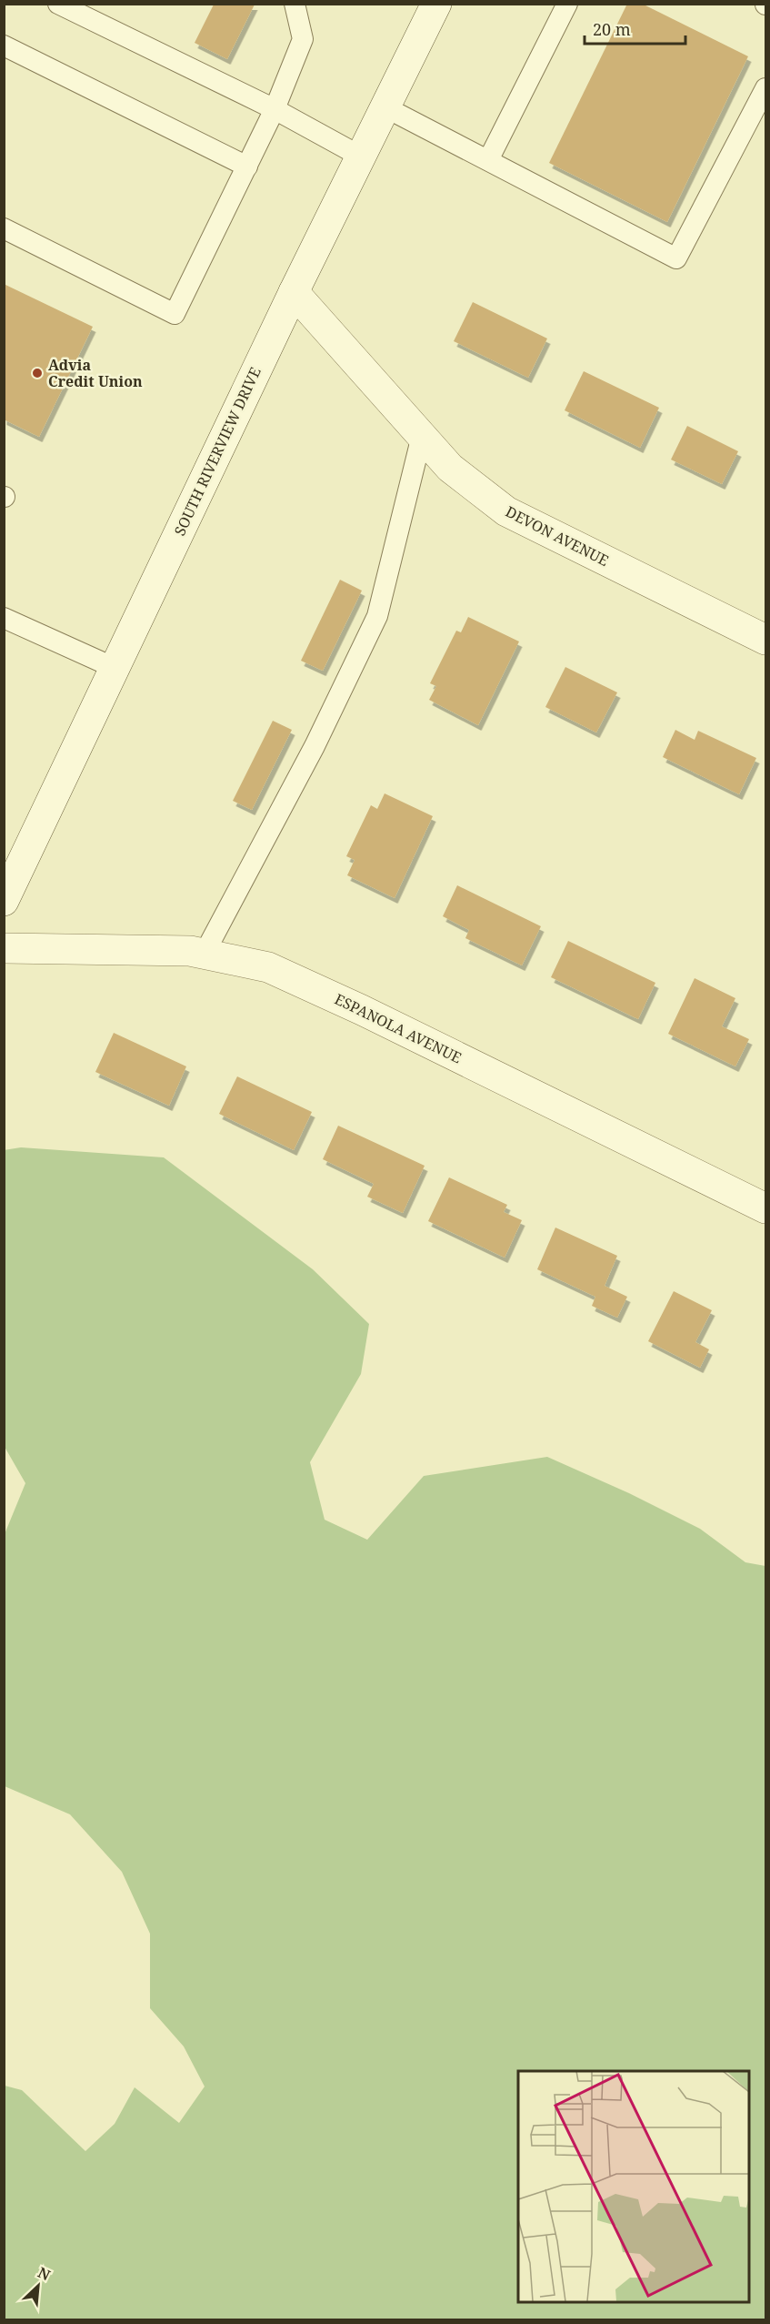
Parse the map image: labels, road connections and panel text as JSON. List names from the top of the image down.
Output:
{
  "streets": {
    "street": ["SOUTH RIVERVIEW DRIVE", "DEVON AVENUE", "ESPANOLA AVENUE"]
  },
  "crossings": [
    ["SOUTH RIVERVIEW DRIVE", "DEVON AVENUE"]
  ],
  "places": ["Advia Credit Union"],
  "scale_bar": "20 m",
  "north": "top right"
}
